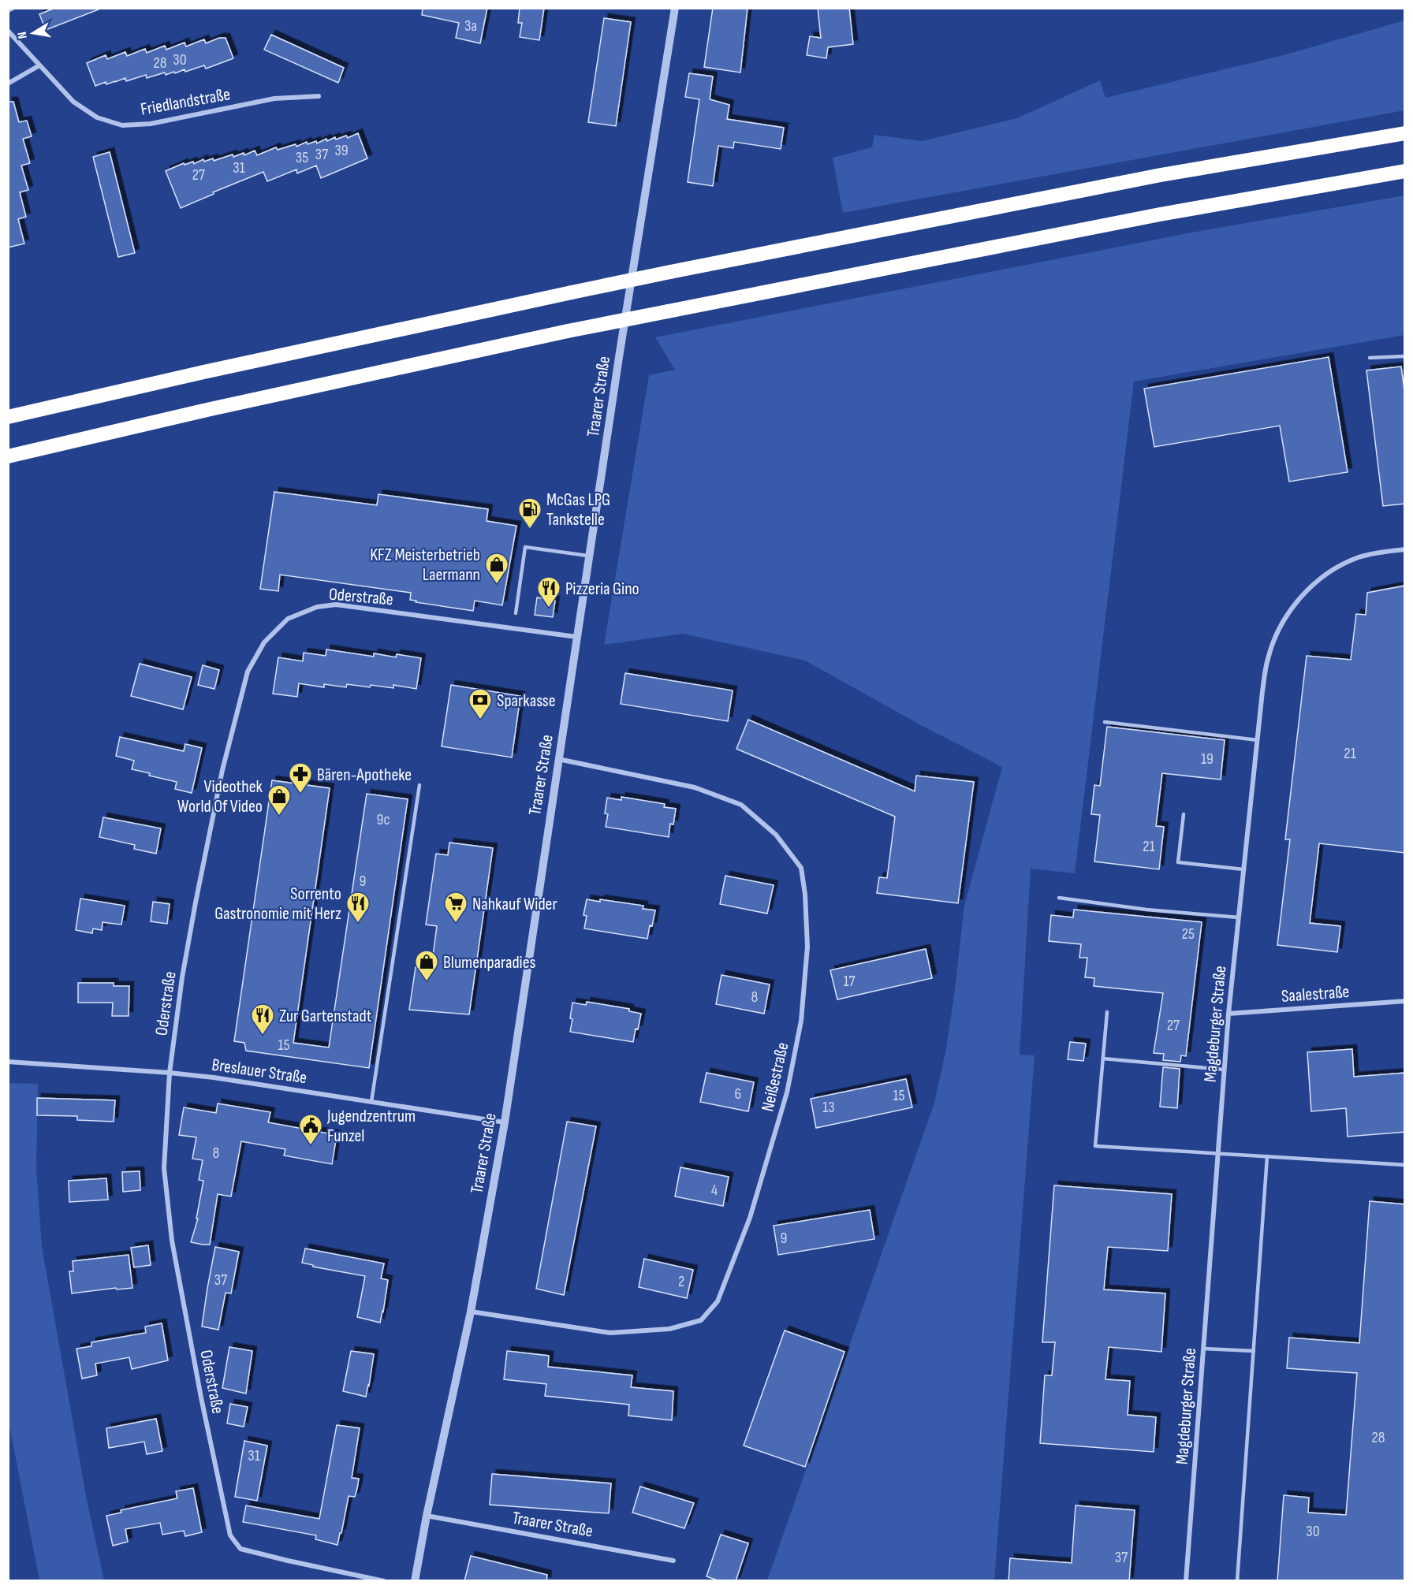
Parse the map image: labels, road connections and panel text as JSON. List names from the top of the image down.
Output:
{
  "streets": {
    "street": [
      "Friedlandstraße",
      "Traarer Straße",
      "Oderstraße",
      "Saalestraße",
      "Magdeburger Straße",
      "Breslauer Straße",
      "Neißestraße"
    ]
  },
  "crossings": [
    ["Traarer Straße", "Oderstraße"],
    ["Traarer Straße", "Breslauer Straße"],
    ["Traarer Straße", "Neißestraße"],
    ["Oderstraße", "Breslauer Straße"],
    ["Saalestraße", "Magdeburger Straße"]
  ],
  "places": {
    "fuel station": ["McGas LPG Tankstelle"],
    "shop": ["KFZ Meisterbetrieb Laermann", "Videothek World Of Video", "Blumenparadies"],
    "restaurant": ["Pizzeria Gino", "Sorrento Gastronomie mit Herz", "Zur Gartenstadt"],
    "bank": ["Sparkasse"],
    "pharmacy": ["Bären-Apotheke"],
    "supermarket": ["Nahkauf Wider"],
    "public building": ["Jugendzentrum Funzel"]
  },
  "house_numbers": [
    "3a",
    "30",
    "28",
    "39",
    "37",
    "35",
    "31",
    "27",
    "21",
    "19",
    "9c",
    "21",
    "9",
    "25",
    "17",
    "8",
    "27",
    "15",
    "6",
    "15",
    "13",
    "8",
    "4",
    "9",
    "37",
    "2",
    "28",
    "31",
    "30",
    "37"
  ],
  "north": "left"
}
